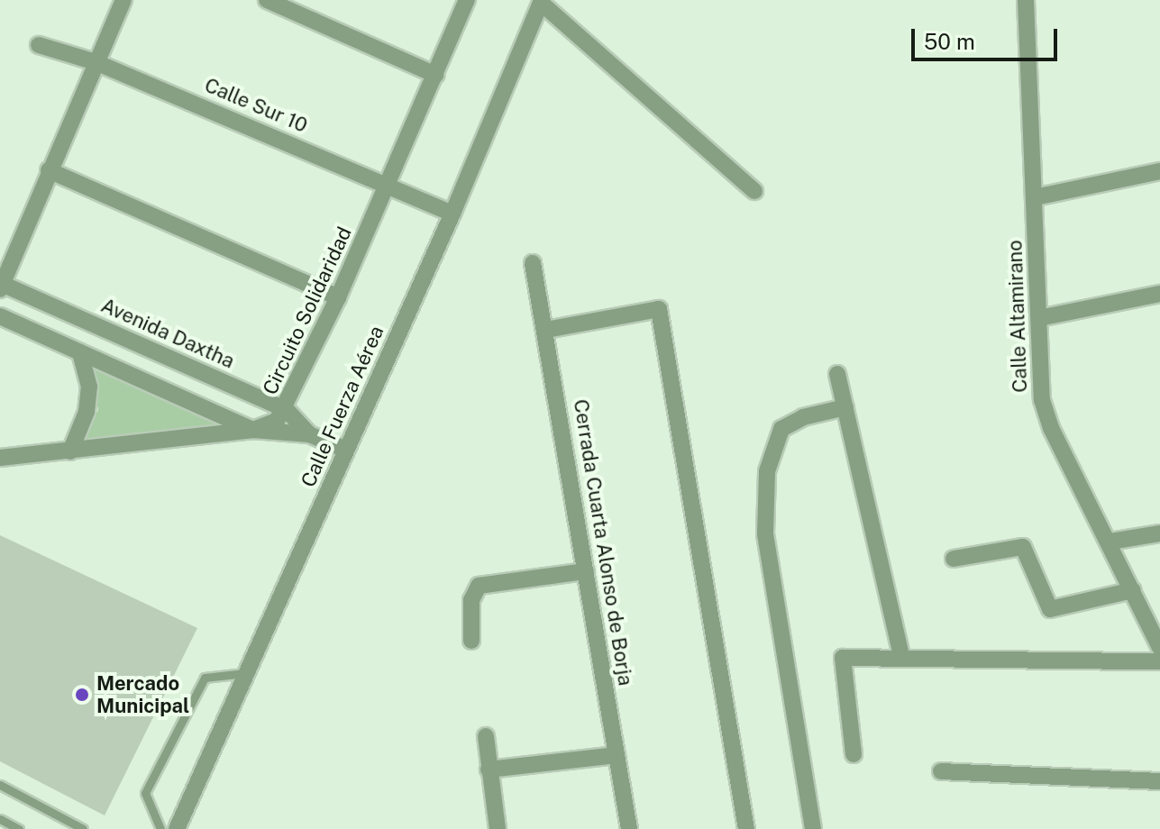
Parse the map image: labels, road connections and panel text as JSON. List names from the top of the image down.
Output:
{
  "streets": {
    "street": [
      "Calle Sur 10",
      "Circuito Solidaridad",
      "Calle Altamirano",
      "Avenida Daxtha",
      "Calle Fuerza Aérea",
      "Cerrada Cuarta Alonso de Borja"
    ]
  },
  "crossings": [
    ["Calle Sur 10", "Circuito Solidaridad"],
    ["Calle Sur 10", "Calle Fuerza Aérea"],
    ["Circuito Solidaridad", "Avenida Daxtha"],
    ["Avenida Daxtha", "Calle Fuerza Aérea"]
  ],
  "places": ["Mercado Municipal"],
  "scale_bar": "50 m"
}
